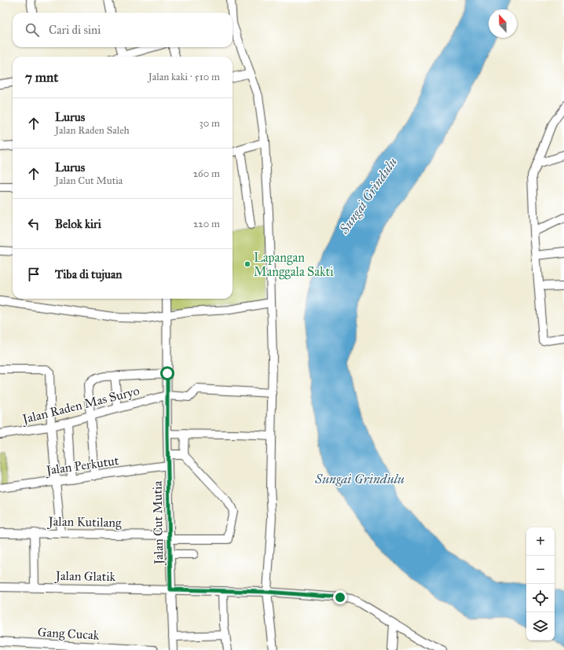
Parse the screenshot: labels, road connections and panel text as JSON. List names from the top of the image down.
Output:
{
  "streets": {
    "street": [
      "Jalan Raden Mas Suryo",
      "Jalan Perkutut",
      "Jalan Kutilang",
      "Jalan Cut Mutia",
      "Jalan Glatik",
      "Gang Cucak"
    ]
  },
  "crossings": [
    ["Jalan Raden Mas Suryo", "Jalan Cut Mutia"],
    ["Jalan Perkutut", "Jalan Cut Mutia"],
    ["Jalan Kutilang", "Jalan Cut Mutia"],
    ["Jalan Cut Mutia", "Jalan Glatik"]
  ],
  "water": ["Sungai Grindulu"],
  "places": ["Lapangan Manggala Sakti"],
  "north": "top",
  "page": {
    "search": "Cari di sini",
    "heading": ["7 mnt", "Jalan kaki · 510 m"],
    "list": [
      ["Lurus", "Jalan Raden Saleh", "30 m"],
      ["Lurus", "Jalan Cut Mutia", "260 m"],
      ["Belok kiri", "220 m"],
      "Tiba di tujuan"
    ],
    "map_buttons": ["+", "−"]
  }
}
